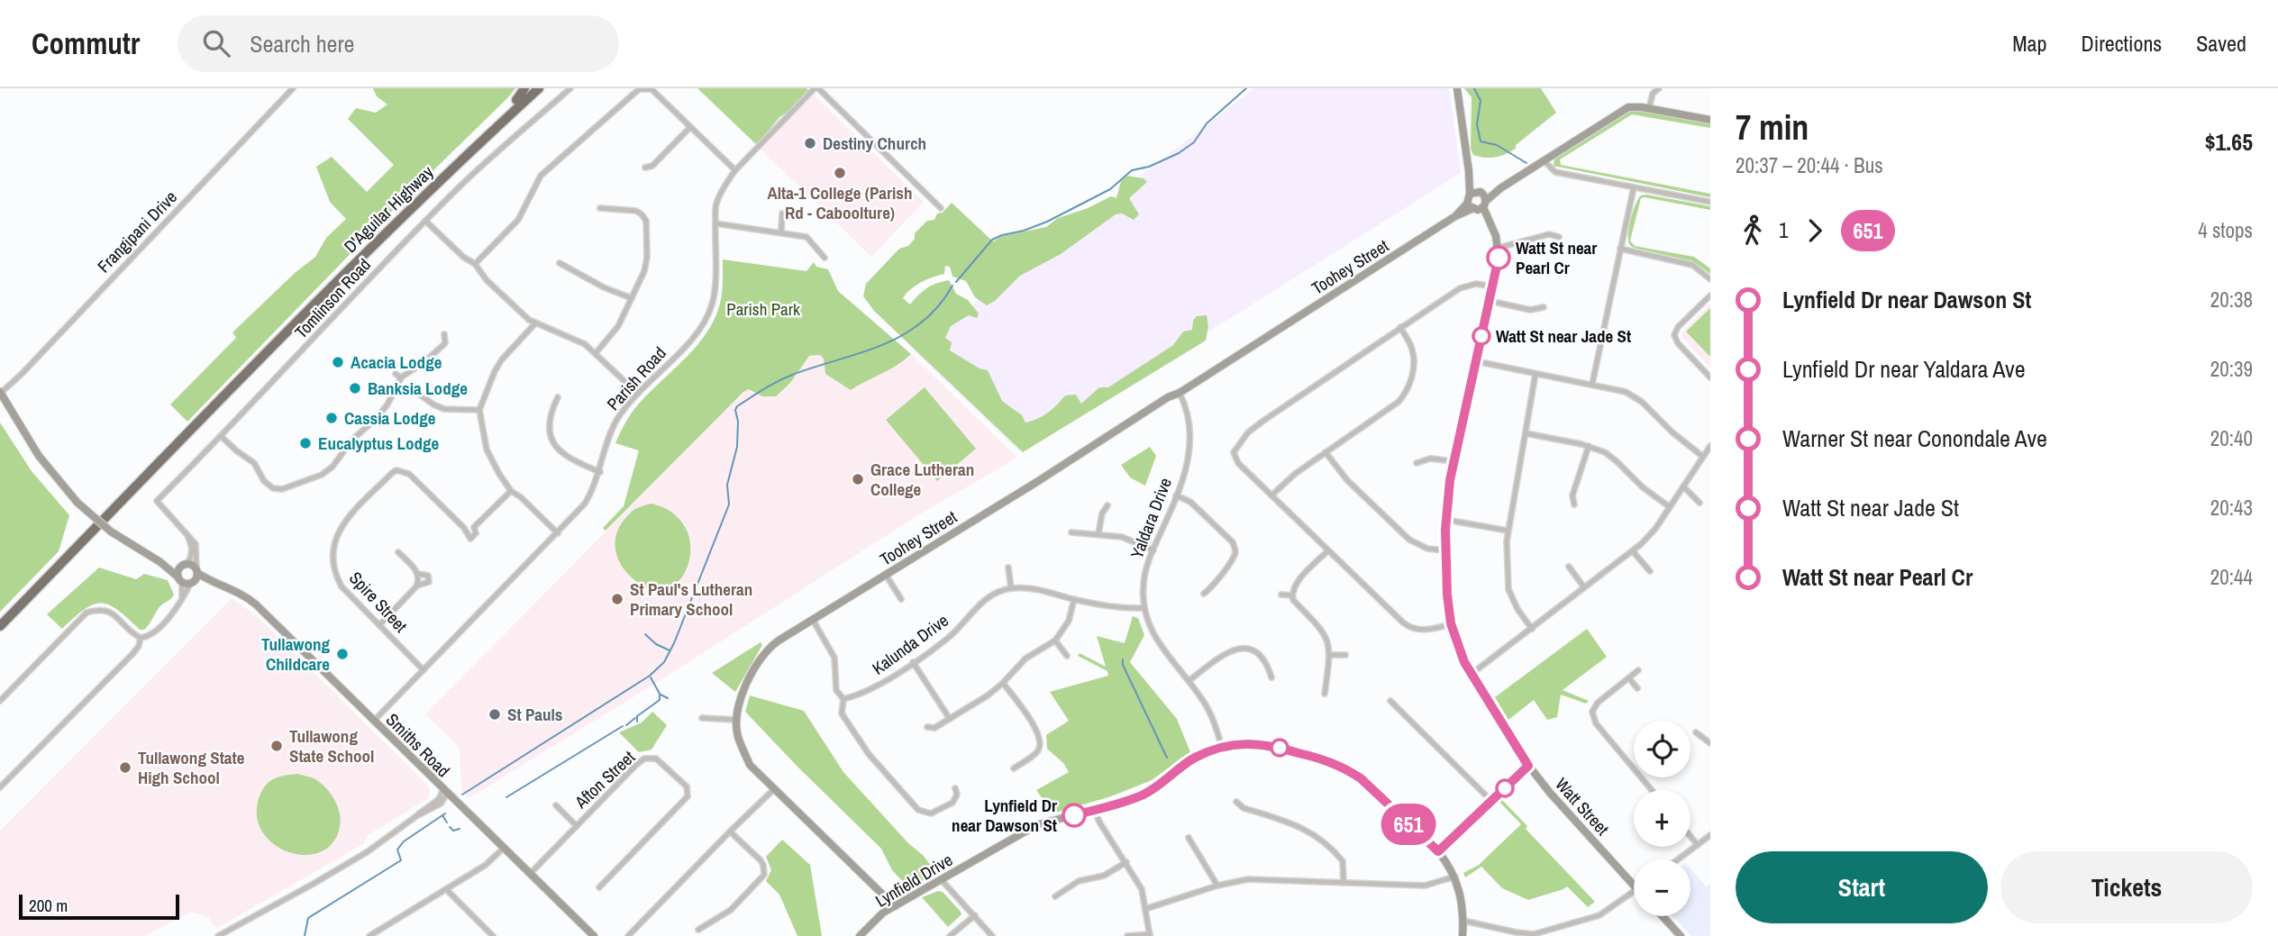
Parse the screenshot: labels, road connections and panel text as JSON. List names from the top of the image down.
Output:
{
  "streets": {
    "highway": ["D'Aguilar Highway"],
    "street": [
      "Frangipani Drive",
      "Toohey Street",
      "Tomlinson Road",
      "Parish Road",
      "Yaldara Drive",
      "Spire Street",
      "Kalunda Drive",
      "Smiths Road",
      "Afton Street",
      "Watt Street",
      "Lynfield Drive"
    ]
  },
  "crossings": [
    ["Toohey Street", "Yaldara Drive"],
    ["Toohey Street", "Watt Street"],
    ["Toohey Street", "Lynfield Drive"],
    ["Tomlinson Road", "Smiths Road"],
    ["Parish Road", "Spire Street"],
    ["Parish Road", "Smiths Road"],
    ["Yaldara Drive", "Kalunda Drive"],
    ["Yaldara Drive", "Lynfield Drive"],
    ["Smiths Road", "Afton Street"]
  ],
  "parks": ["Parish Park"],
  "places": [
    "Destiny Church",
    "Alta-1 College (Parish Rd - Caboolture)",
    "Watt St near Pearl Cr",
    "Watt St near Jade St",
    "Acacia Lodge",
    "Banksia Lodge",
    "Cassia Lodge",
    "Eucalyptus Lodge",
    "Grace Lutheran College",
    "St Paul's Lutheran Primary School",
    "Tullawong Childcare",
    "St Pauls",
    "Tullawong State School",
    "Tullawong State High School",
    "Lynfield Dr near Dawson St"
  ],
  "lines": ["bus line 651"],
  "scale_bar": "200 m",
  "page": {
    "header": "Commutr",
    "search": "Search here",
    "nav": ["Map", "Directions", "Saved"],
    "on_map": "651",
    "heading": ["7 min", "20:37 – 20:44 · Bus", "$1.65"],
    "legs": ["1", "651", "4 stops"],
    "list": [
      {
        "name": "Lynfield Dr near Dawson St",
        "value": "20:38"
      },
      {
        "name": "Lynfield Dr near Yaldara Ave",
        "value": "20:39"
      },
      {
        "name": "Warner St near Conondale Ave",
        "value": "20:40"
      },
      {
        "name": "Watt St near Jade St",
        "value": "20:43"
      },
      {
        "name": "Watt St near Pearl Cr",
        "value": "20:44"
      }
    ],
    "map_buttons": ["+", "−"],
    "buttons": ["Start", "Tickets"],
    "scale": "200 m"
  }
}
